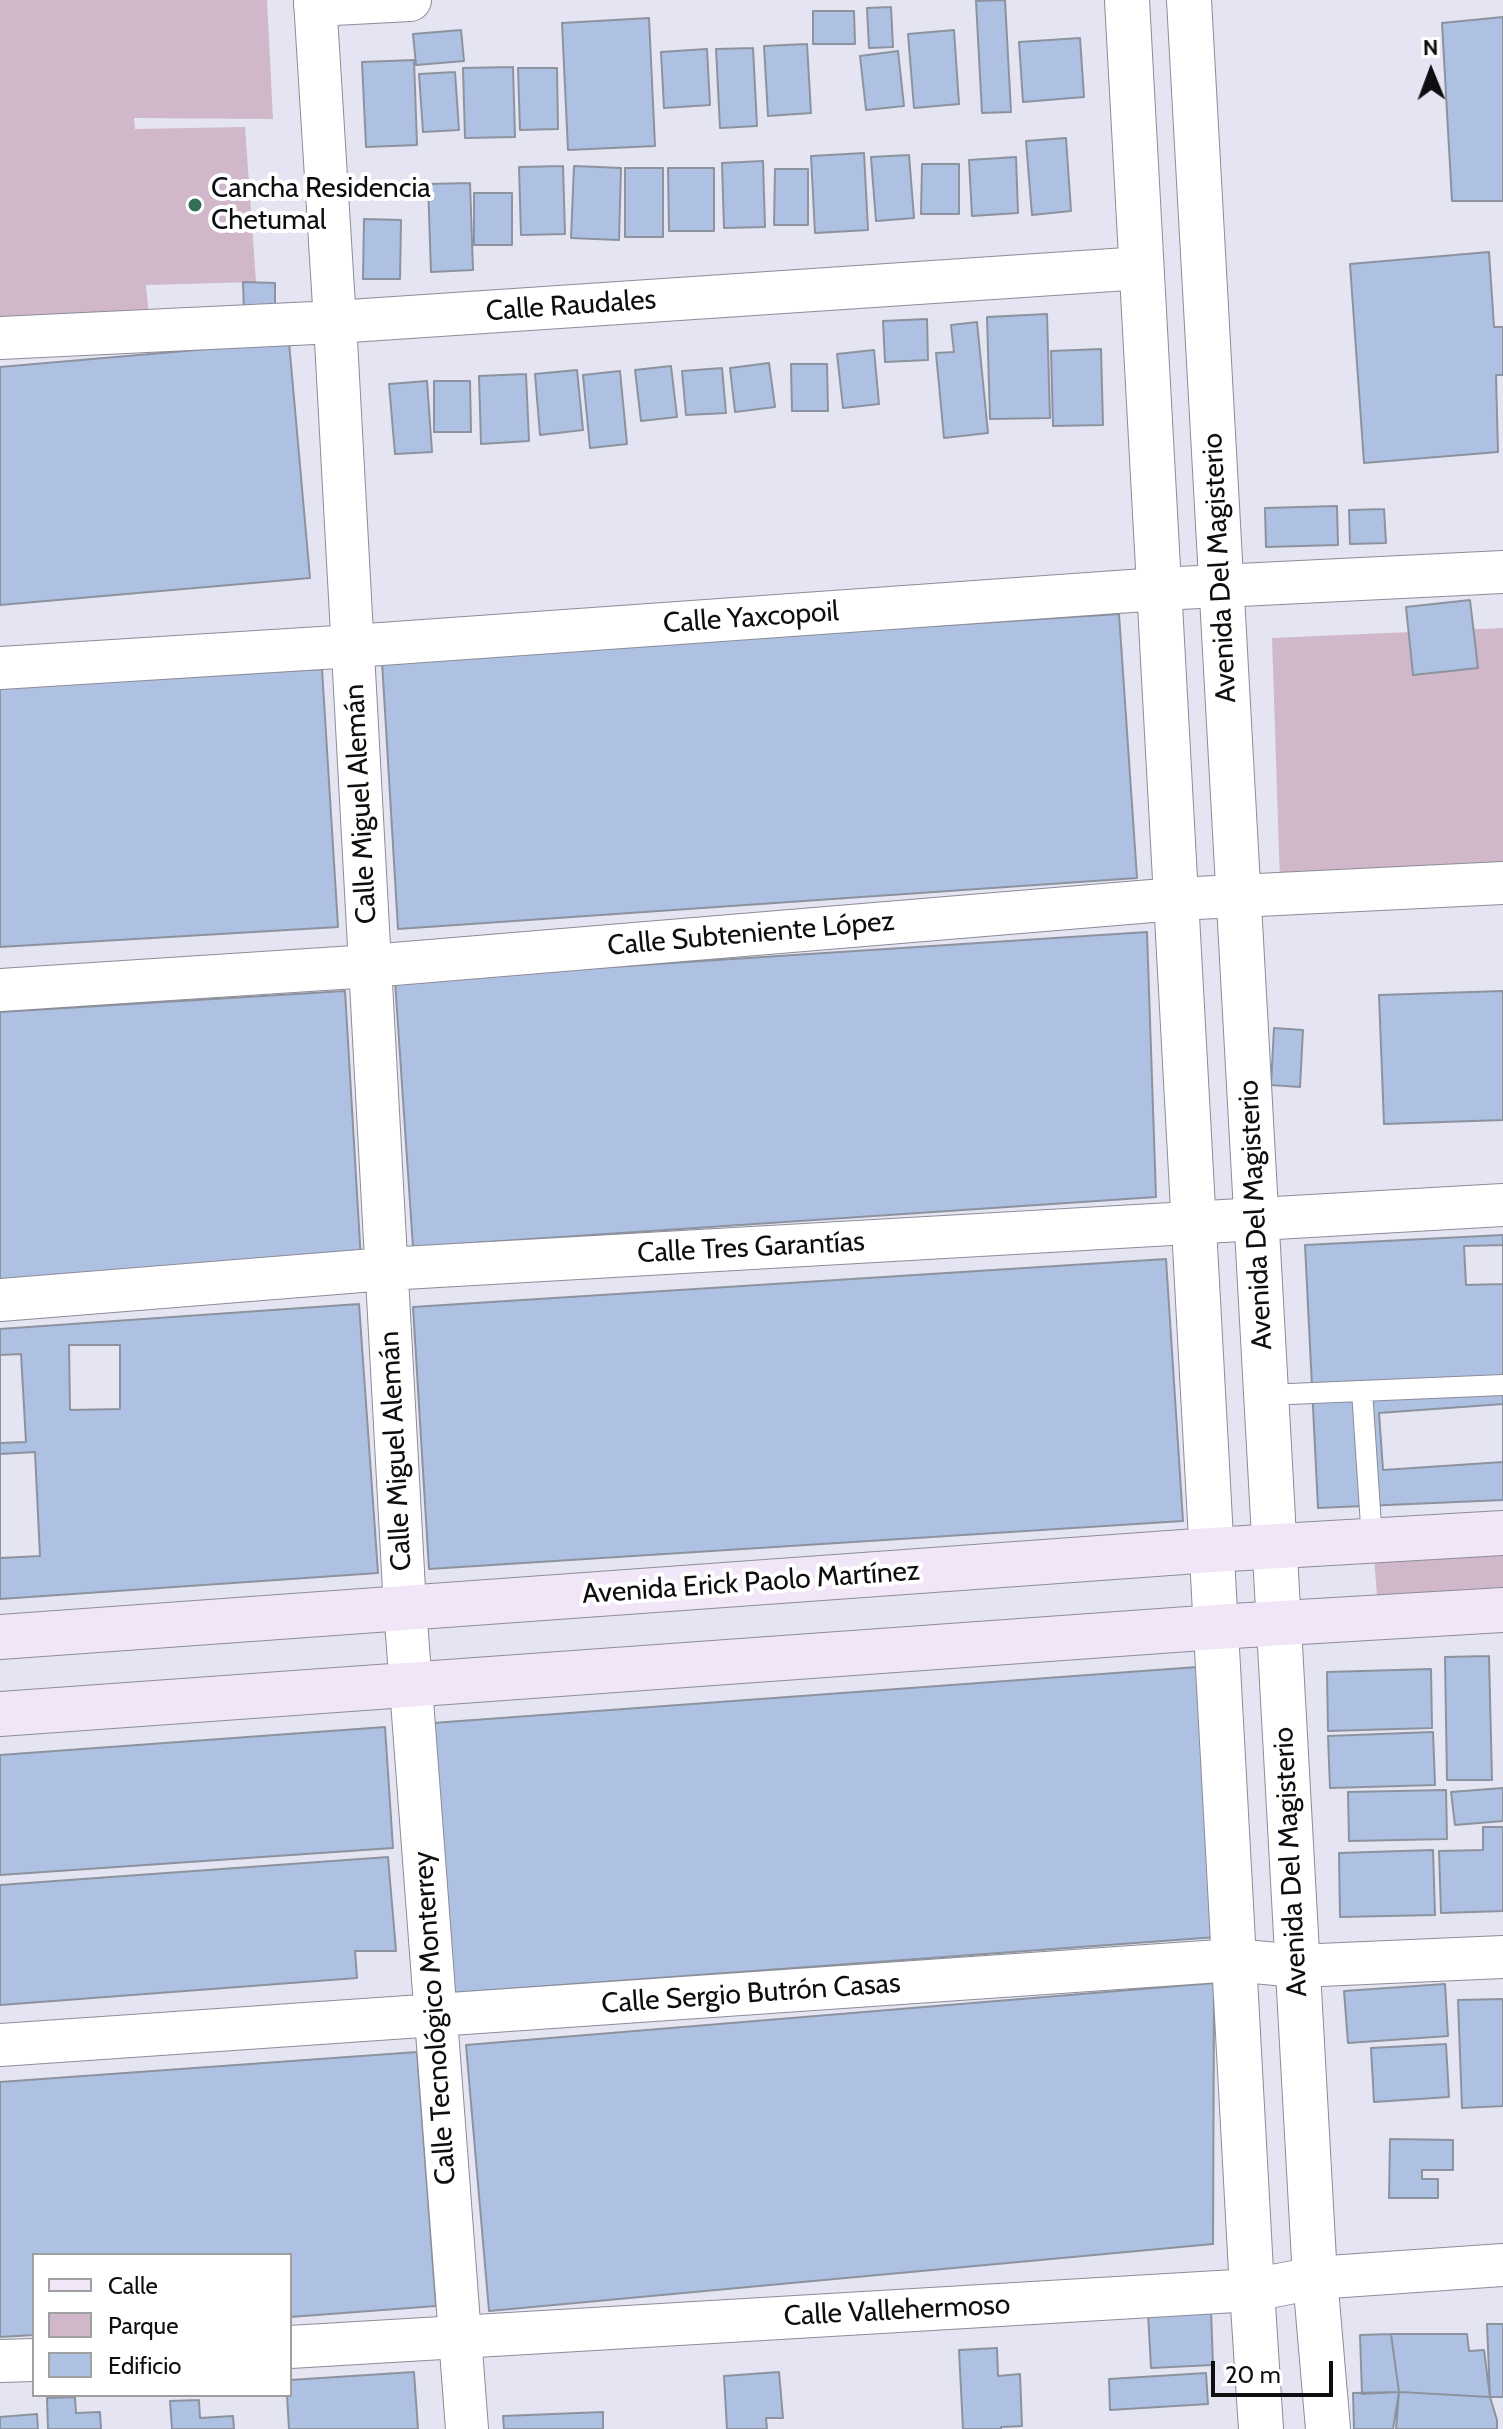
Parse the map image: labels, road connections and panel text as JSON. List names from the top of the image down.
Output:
{
  "streets": {
    "main road": ["Avenida Erick Paolo Martínez"],
    "street": [
      "Calle Raudales",
      "Avenida Del Magisterio",
      "Calle Yaxcopoil",
      "Calle Miguel Alemán",
      "Calle Subteniente López",
      "Calle Tres Garantías",
      "Calle Sergio Butrón Casas",
      "Calle Tecnológico Monterrey",
      "Calle Vallehermoso"
    ]
  },
  "crossings": [
    ["Calle Raudales", "Calle Miguel Alemán"],
    ["Avenida Del Magisterio", "Calle Yaxcopoil"],
    ["Avenida Del Magisterio", "Calle Subteniente López"],
    ["Avenida Del Magisterio", "Calle Tres Garantías"],
    ["Avenida Del Magisterio", "Avenida Erick Paolo Martínez"],
    ["Avenida Del Magisterio", "Calle Sergio Butrón Casas"],
    ["Avenida Del Magisterio", "Calle Vallehermoso"],
    ["Calle Yaxcopoil", "Calle Miguel Alemán"],
    ["Calle Miguel Alemán", "Calle Subteniente López"],
    ["Calle Miguel Alemán", "Calle Tres Garantías"],
    ["Calle Miguel Alemán", "Avenida Erick Paolo Martínez"],
    ["Calle Miguel Alemán", "Calle Tecnológico Monterrey"],
    ["Avenida Erick Paolo Martínez", "Calle Tecnológico Monterrey"],
    ["Calle Sergio Butrón Casas", "Calle Tecnológico Monterrey"],
    ["Calle Tecnológico Monterrey", "Calle Vallehermoso"]
  ],
  "places": ["Cancha Residencia Chetumal"],
  "legend": ["Calle", "Parque", "Edificio"],
  "scale_bar": "20 m",
  "north": "top"
}
